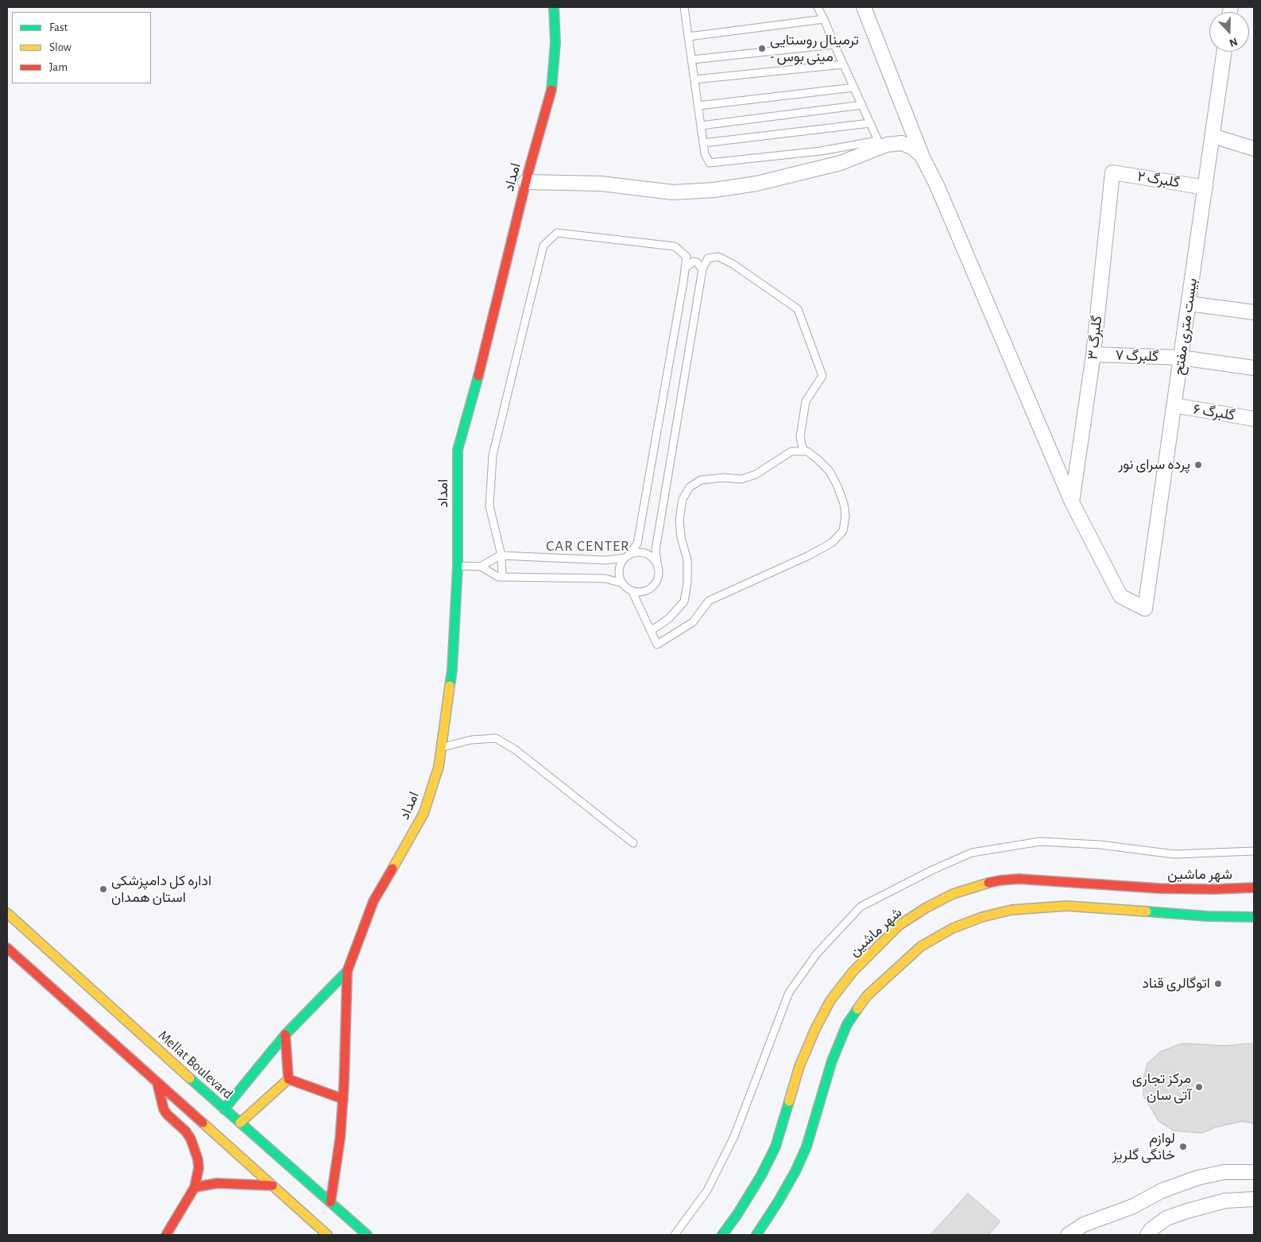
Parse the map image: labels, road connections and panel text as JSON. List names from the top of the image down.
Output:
{
  "streets": {
    "street": [
      "امداد",
      "گلبرگ ۲",
      "بیست متری مفتح",
      "گلبرگ ۳",
      "گلبرگ ۷",
      "گلبرگ ۶",
      "شهر ماشین",
      "Mellat Boulevard"
    ]
  },
  "crossings": [
    ["گلبرگ ۲", "بیست متری مفتح"],
    ["گلبرگ ۲", "گلبرگ ۳"],
    ["بیست متری مفتح", "گلبرگ ۳"],
    ["بیست متری مفتح", "گلبرگ ۷"],
    ["بیست متری مفتح", "گلبرگ ۶"],
    ["گلبرگ ۳", "گلبرگ ۷"]
  ],
  "districts": ["CAR CENTER"],
  "places": [
    "ترمینال روستایی - مینی بوس",
    "پرده سرای نور",
    "اداره کل دامپزشکی استان همدان",
    "اتوگالری قناد",
    "مرکز تجاری آتی سان",
    "لوازم خانگی گلریز"
  ],
  "legend": ["Fast", "Slow", "Jam"],
  "north": "bottom"
}
